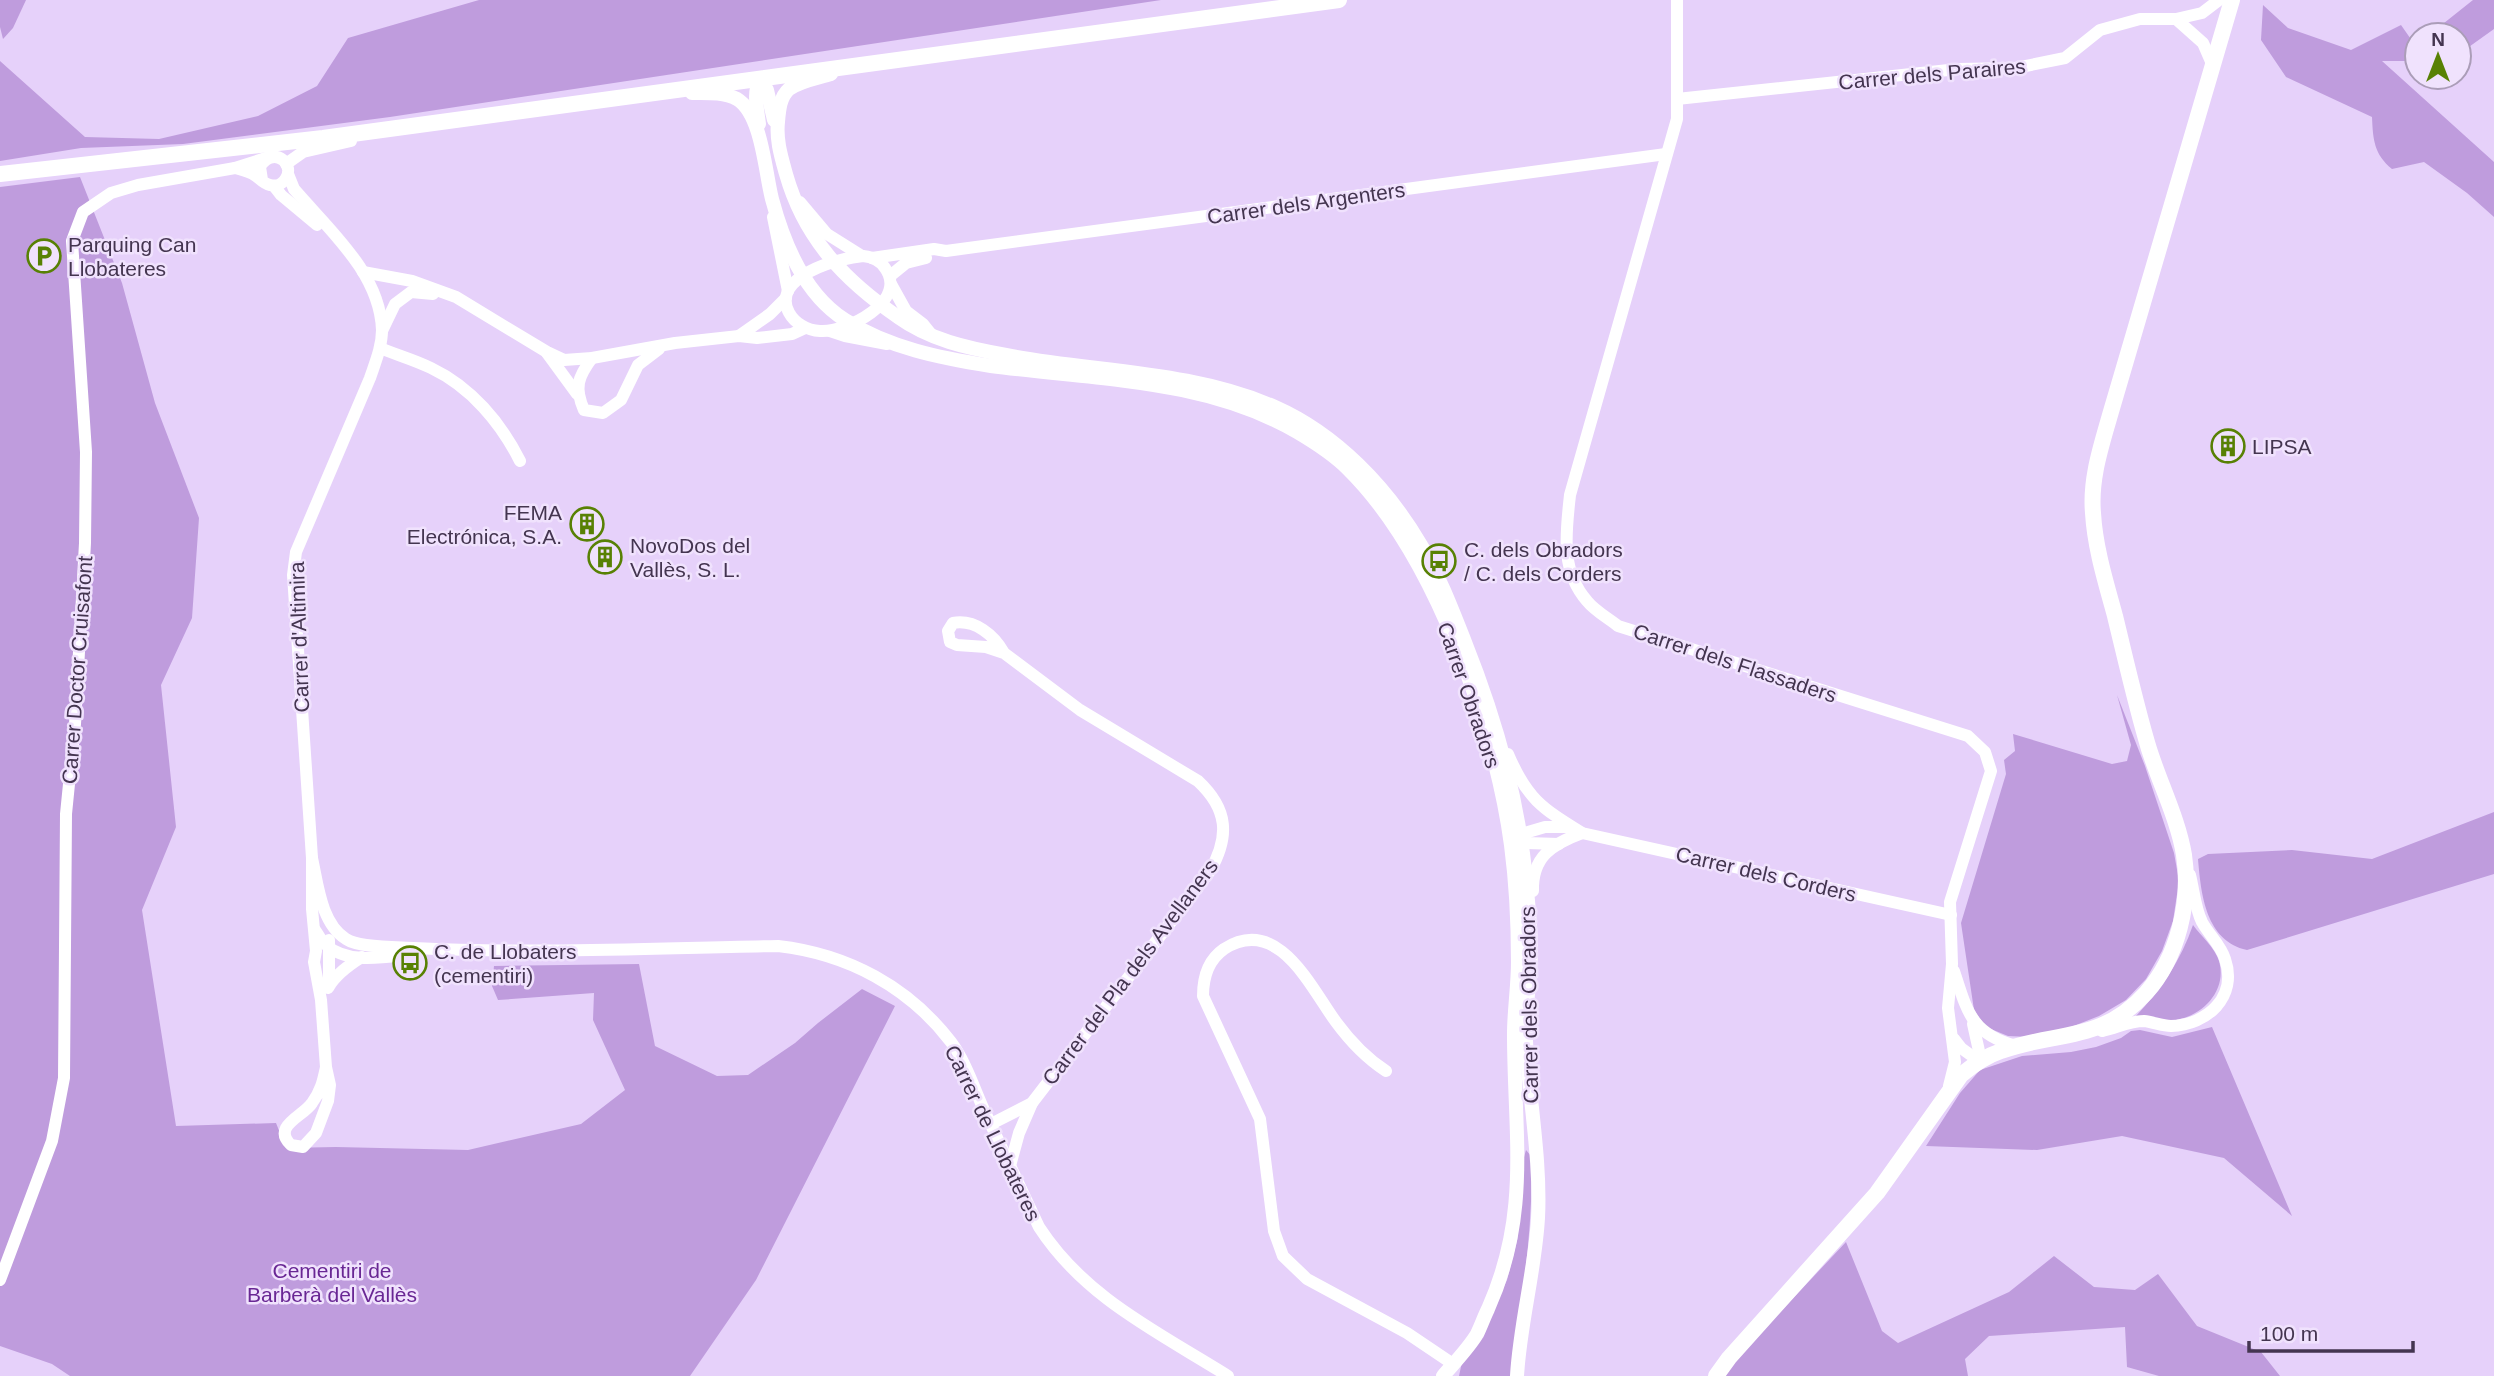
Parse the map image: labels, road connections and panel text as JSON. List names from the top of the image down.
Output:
{
  "streets": {
    "street": [
      "Carrer dels Paraires",
      "Carrer dels Argenters",
      "Carrer d'Altimira",
      "Carrer dels Flassaders",
      "Carrer Doctor Cruisafont",
      "Carrer Obradors",
      "Carrer dels Corders",
      "Carrer del Pla dels Avellaners",
      "Carrer dels Obradors",
      "Carrer de Llobateres"
    ]
  },
  "crossings": [
    ["Carrer dels Paraires", "Carrer dels Flassaders"],
    ["Carrer dels Argenters", "Carrer dels Flassaders"],
    ["Carrer dels Argenters", "Carrer dels Obradors"],
    ["Carrer d'Altimira", "Carrer Doctor Cruisafont"],
    ["Carrer d'Altimira", "Carrer de Llobateres"],
    ["Carrer dels Flassaders", "Carrer dels Corders"],
    ["Carrer Obradors", "Carrer dels Obradors"],
    ["Carrer dels Corders", "Carrer dels Obradors"],
    ["Carrer del Pla dels Avellaners", "Carrer de Llobateres"]
  ],
  "parks": ["Cementiri de Barberà del Vallès"],
  "places": {
    "parking": ["Parquing Can Llobateres"],
    "building": ["LIPSA", "FEMA Electrónica, S.A.", "NovoDos del Vallès, S. L."],
    "bus stop": ["C. dels Obradors / C. dels Corders", "C. de Llobaters (cementiri)"]
  },
  "scale_bar": "100 m",
  "north": "top"
}
